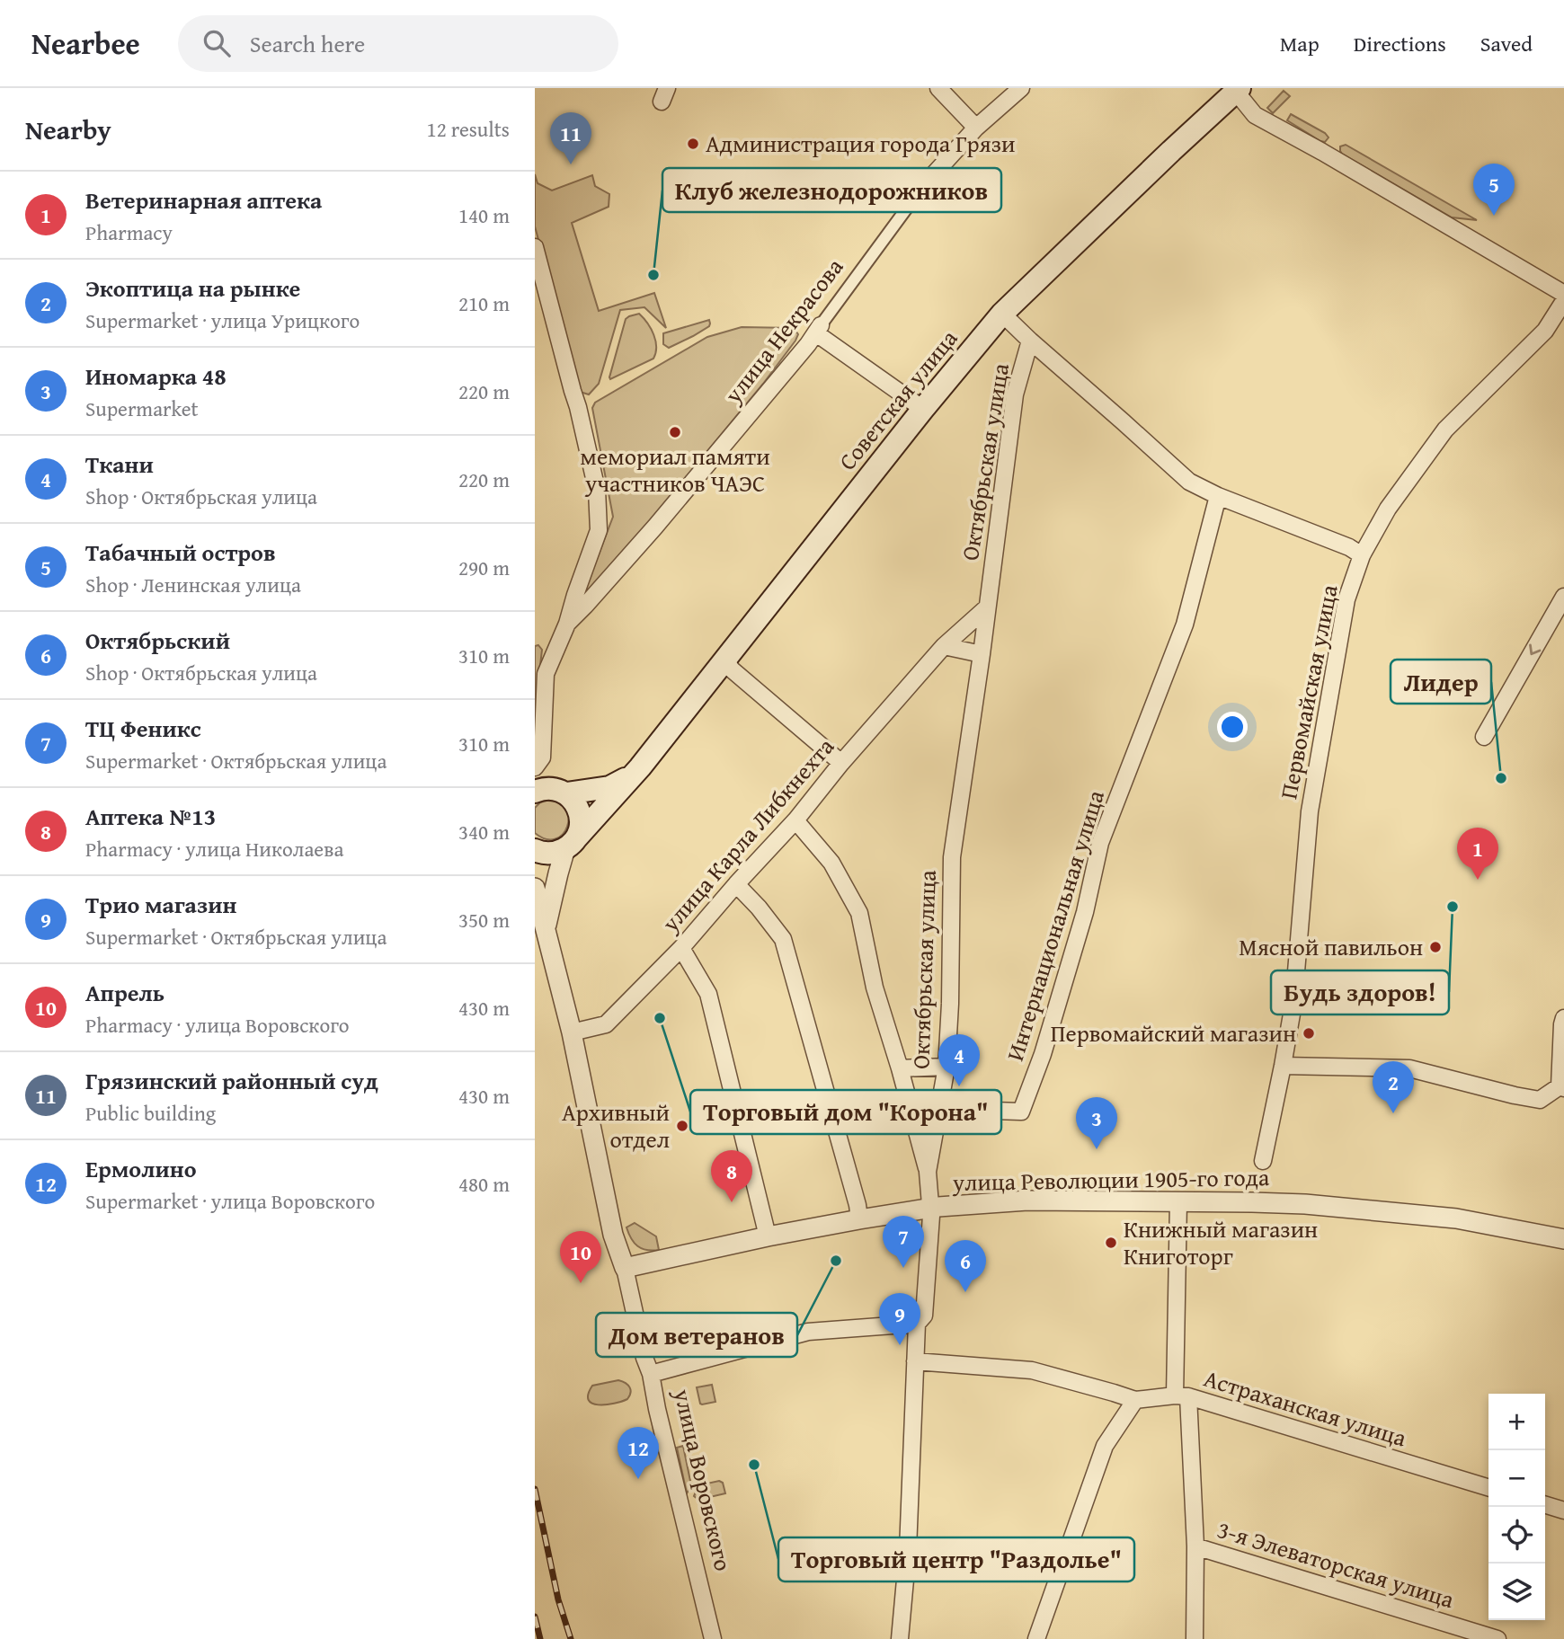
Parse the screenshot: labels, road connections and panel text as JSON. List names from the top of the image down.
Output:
{
  "streets": {
    "main road": ["Советская улица"],
    "street": [
      "улица Некрасова",
      "Октябрьская улица",
      "Первомайская улица",
      "улица Карла Либкнехта",
      "Интернациональная улица",
      "улица Революции 1905-го года",
      "Астраханская улица",
      "улица Воровского",
      "3-я Элеваторская улица"
    ]
  },
  "crossings": [
    ["Советская улица", "улица Воровского"],
    ["Октябрьская улица", "улица Карла Либкнехта"],
    ["Октябрьская улица", "Интернациональная улица"],
    ["Октябрьская улица", "улица Революции 1905-го года"],
    ["Октябрьская улица", "Астраханская улица"],
    ["улица Карла Либкнехта", "улица Воровского"],
    ["улица Революции 1905-го года", "улица Воровского"]
  ],
  "places": [
    "Администрация города Грязи",
    "Клуб железнодорожников",
    "мемориал памяти участников ЧАЭС",
    "Лидер",
    "Будь здоров!",
    "Мясной павильон",
    "Торговый дом \"Корона\"",
    "Первомайский магазин",
    "Архивный отдел",
    "Книжный магазин Книготорг",
    "Дом ветеранов",
    "Торговый центр \"Раздолье\""
  ],
  "page": {
    "header": "Nearbee",
    "search": "Search here",
    "nav": ["Map", "Directions", "Saved"],
    "heading": ["Nearby", "12 results"],
    "pins": [
      "11",
      "5",
      "1",
      "4",
      "2",
      "3",
      "8",
      "7",
      "10",
      "6",
      "9",
      "12"
    ],
    "list": [
      {
        "mark": "1",
        "name": "Ветеринарная аптека",
        "note": "Pharmacy",
        "value": "140 m"
      },
      {
        "mark": "2",
        "name": "Экоптица на рынке",
        "note": "Supermarket · улица Урицкого",
        "value": "210 m"
      },
      {
        "mark": "3",
        "name": "Иномарка 48",
        "note": "Supermarket",
        "value": "220 m"
      },
      {
        "mark": "4",
        "name": "Ткани",
        "note": "Shop · Октябрьская улица",
        "value": "220 m"
      },
      {
        "mark": "5",
        "name": "Табачный остров",
        "note": "Shop · Ленинская улица",
        "value": "290 m"
      },
      {
        "mark": "6",
        "name": "Октябрьский",
        "note": "Shop · Октябрьская улица",
        "value": "310 m"
      },
      {
        "mark": "7",
        "name": "ТЦ Феникс",
        "note": "Supermarket · Октябрьская улица",
        "value": "310 m"
      },
      {
        "mark": "8",
        "name": "Аптека №13",
        "note": "Pharmacy · улица Николаева",
        "value": "340 m"
      },
      {
        "mark": "9",
        "name": "Трио магазин",
        "note": "Supermarket · Октябрьская улица",
        "value": "350 m"
      },
      {
        "mark": "10",
        "name": "Апрель",
        "note": "Pharmacy · улица Воровского",
        "value": "430 m"
      },
      {
        "mark": "11",
        "name": "Грязинский районный суд",
        "note": "Public building",
        "value": "430 m"
      },
      {
        "mark": "12",
        "name": "Ермолино",
        "note": "Supermarket · улица Воровского",
        "value": "480 m"
      }
    ],
    "map_buttons": ["+", "−"]
  }
}
